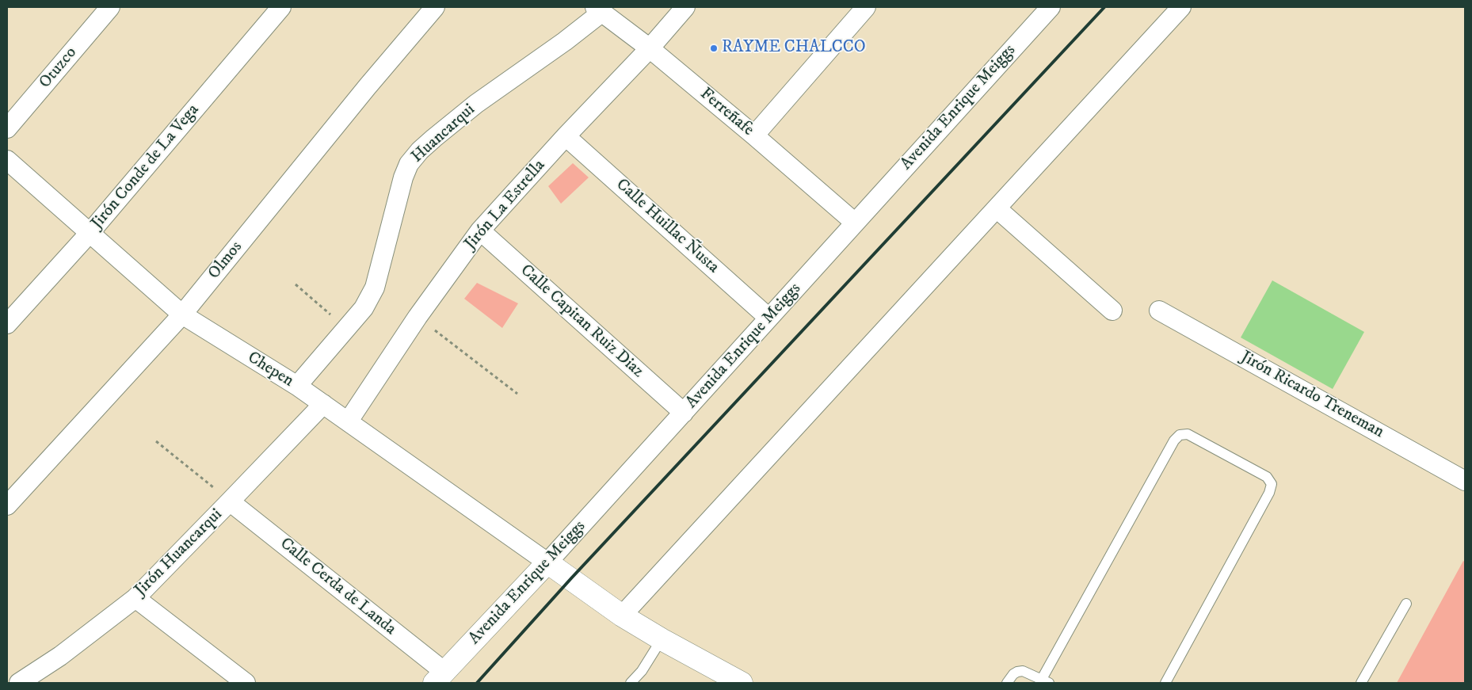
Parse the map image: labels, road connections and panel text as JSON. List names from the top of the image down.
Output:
{
  "streets": {
    "street": [
      "Otuzco",
      "Avenida Enrique Meiggs",
      "Ferreñafe",
      "Huancarqui",
      "Jirón Conde de La Vega",
      "Jirón La Estrella",
      "Calle Huillac Ñusta",
      "Olmos",
      "Calle Capitan Ruiz Diaz",
      "Chepen",
      "Jirón Ricardo Treneman",
      "Jirón Huancarqui",
      "Calle Cerda de Landa"
    ]
  },
  "crossings": [
    ["Avenida Enrique Meiggs", "Ferreñafe"],
    ["Avenida Enrique Meiggs", "Calle Huillac Ñusta"],
    ["Avenida Enrique Meiggs", "Calle Capitan Ruiz Diaz"],
    ["Avenida Enrique Meiggs", "Chepen"],
    ["Avenida Enrique Meiggs", "Calle Cerda de Landa"],
    ["Ferreñafe", "Huancarqui"],
    ["Ferreñafe", "Jirón La Estrella"],
    ["Huancarqui", "Chepen"],
    ["Jirón Conde de La Vega", "Chepen"],
    ["Jirón La Estrella", "Calle Huillac Ñusta"],
    ["Jirón La Estrella", "Calle Capitan Ruiz Diaz"],
    ["Jirón La Estrella", "Chepen"],
    ["Olmos", "Chepen"],
    ["Chepen", "Jirón Huancarqui"],
    ["Jirón Huancarqui", "Calle Cerda de Landa"]
  ],
  "places": ["RAYME CHALCCO"]
}
